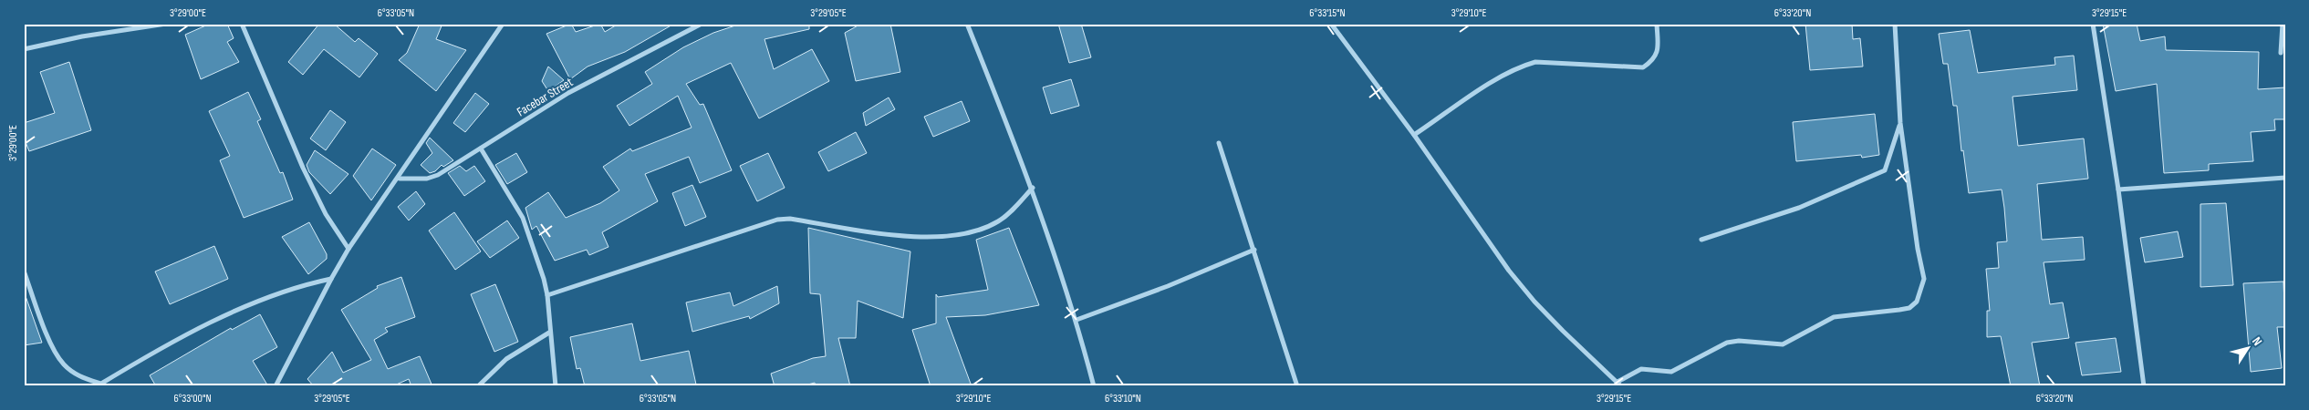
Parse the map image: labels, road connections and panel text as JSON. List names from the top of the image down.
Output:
{
  "streets": {
    "street": ["Facebar Street"]
  },
  "north": "top right",
  "coordinates": [
    "3°29'00\"E",
    "6°33'05\"N",
    "3°29'05\"E",
    "6°33'15\"N",
    "3°29'10\"E",
    "6°33'20\"N",
    "3°29'15\"E",
    "6°33'00\"N",
    "6°33'10\"N"
  ]
}
